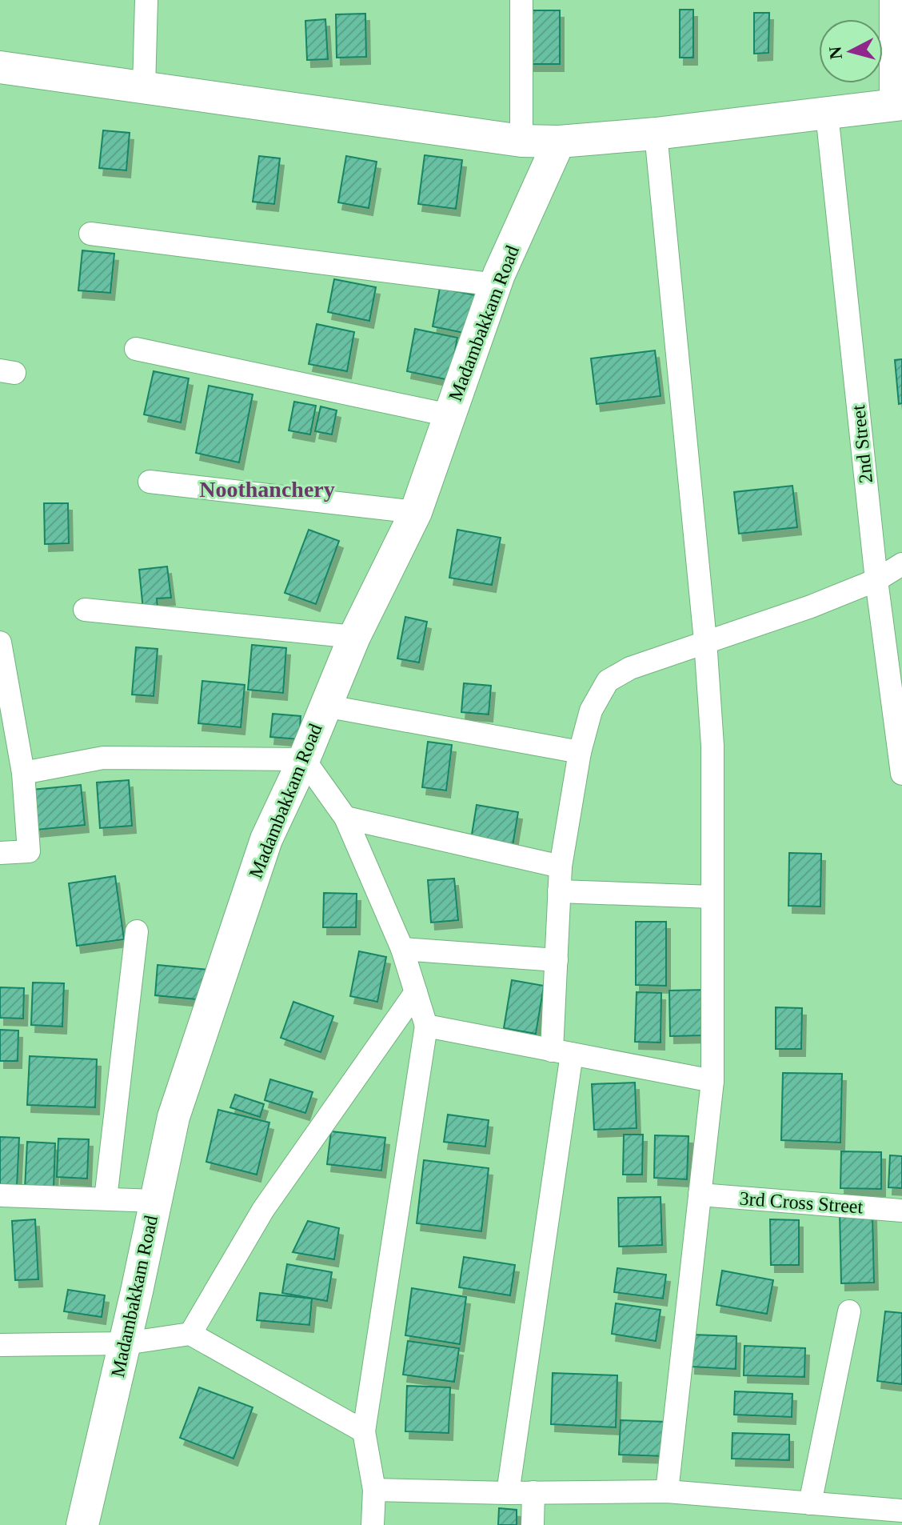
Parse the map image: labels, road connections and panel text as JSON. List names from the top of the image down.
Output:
{
  "streets": {
    "street": ["Madambakkam Road", "2nd Street", "3rd Cross Street"]
  },
  "districts": ["Noothanchery"],
  "north": "left"
}
